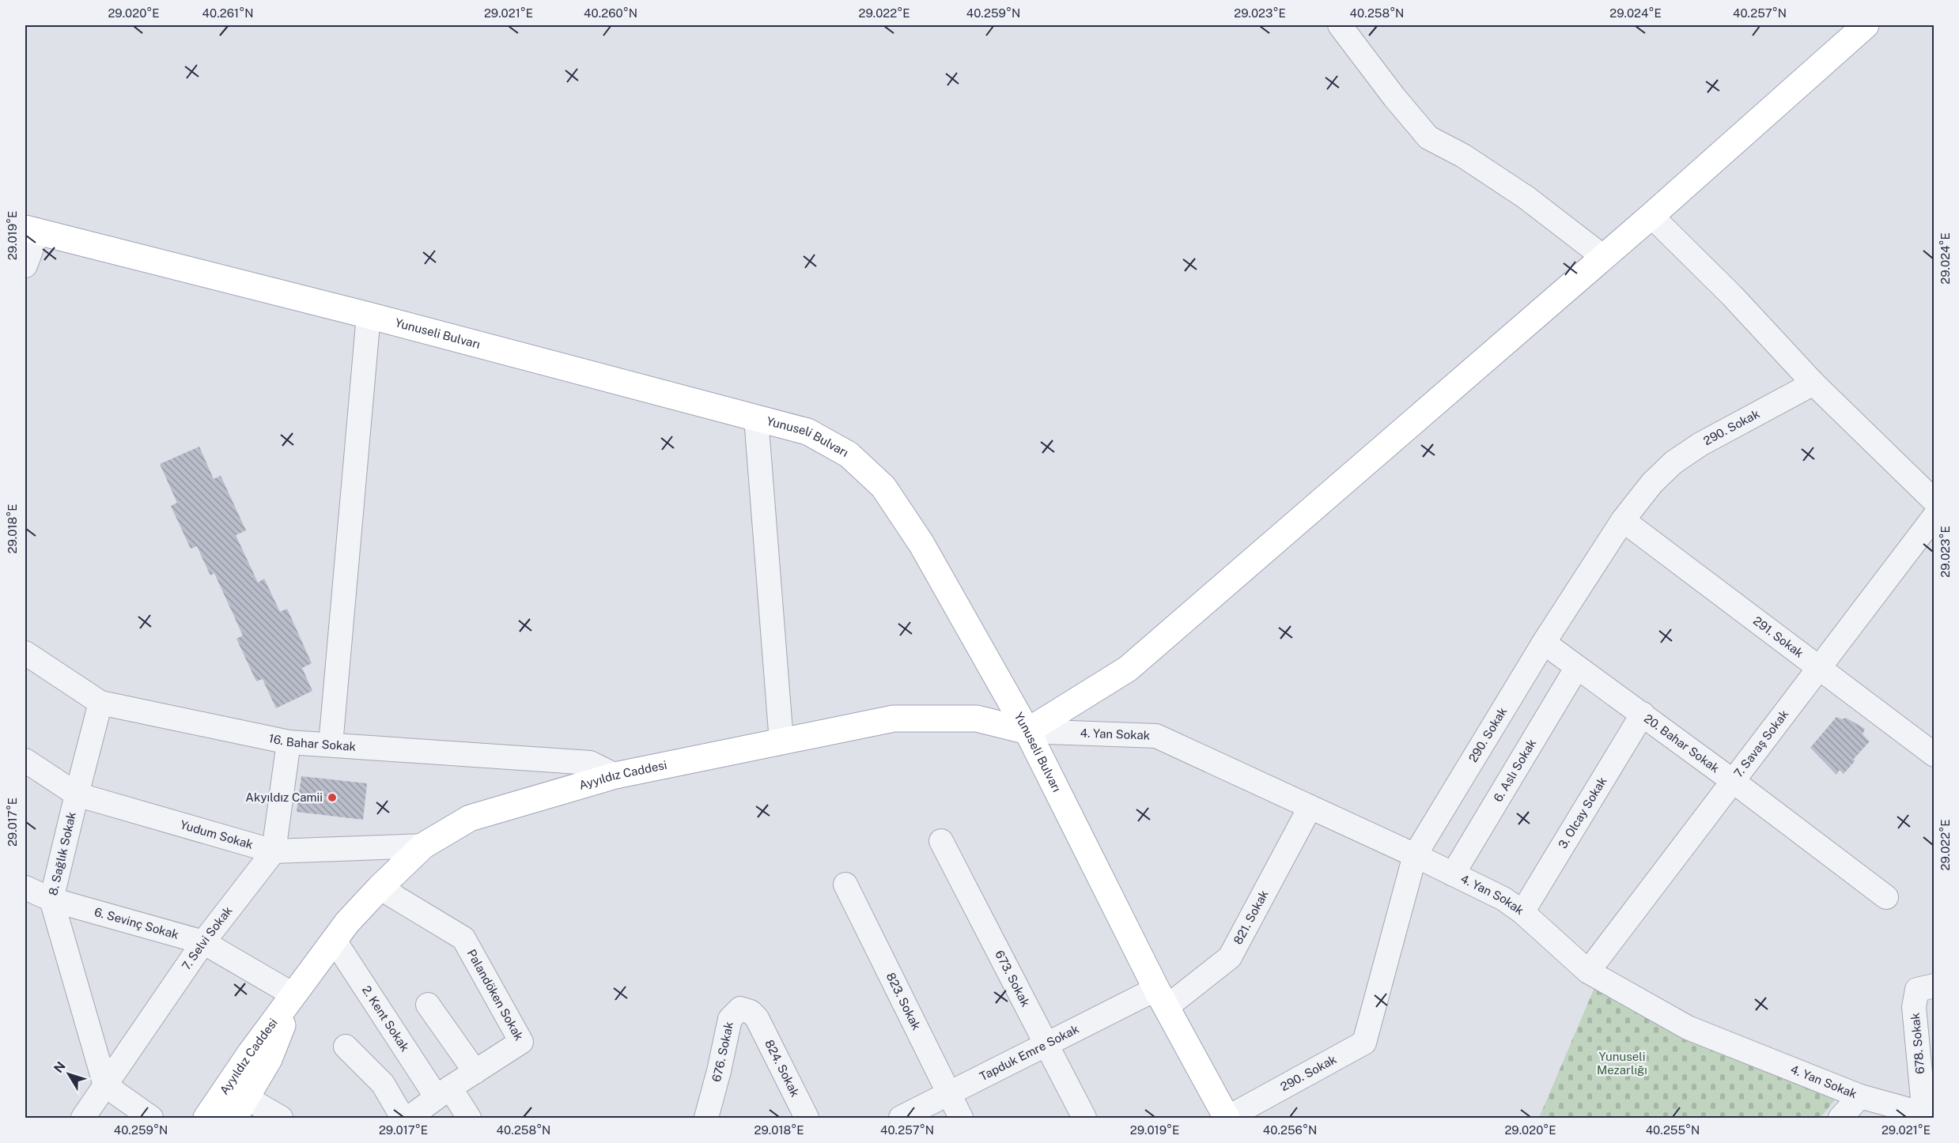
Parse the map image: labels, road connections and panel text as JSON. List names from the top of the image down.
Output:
{
  "streets": {
    "main road": ["Yunuseli Bulvarı", "Ayyıldız Caddesi"],
    "street": [
      "290. Sokak",
      "291. Sokak",
      "4. Yan Sokak",
      "16. Bahar Sokak",
      "20. Bahar Sokak",
      "7. Savaş Sokak",
      "6. Aslı Sokak",
      "3. Olcay Sokak",
      "Yudum Sokak",
      "8. Sağlık Sokak",
      "821. Sokak",
      "6. Sevinç Sokak",
      "7. Selvi Sokak",
      "673. Sokak",
      "Palandöken Sokak",
      "823. Sokak",
      "2. Kent Sokak",
      "678. Sokak",
      "676. Sokak",
      "Tapduk Emre Sokak",
      "824. Sokak"
    ]
  },
  "crossings": [
    ["Yunuseli Bulvarı", "290. Sokak"],
    ["Yunuseli Bulvarı", "4. Yan Sokak"],
    ["Yunuseli Bulvarı", "Ayyıldız Caddesi"],
    ["Yunuseli Bulvarı", "821. Sokak"],
    ["Yunuseli Bulvarı", "Tapduk Emre Sokak"],
    ["290. Sokak", "291. Sokak"],
    ["290. Sokak", "4. Yan Sokak"],
    ["290. Sokak", "20. Bahar Sokak"],
    ["291. Sokak", "7. Savaş Sokak"],
    ["4. Yan Sokak", "7. Savaş Sokak"],
    ["4. Yan Sokak", "6. Aslı Sokak"],
    ["4. Yan Sokak", "Ayyıldız Caddesi"],
    ["4. Yan Sokak", "3. Olcay Sokak"],
    ["4. Yan Sokak", "821. Sokak"],
    ["4. Yan Sokak", "678. Sokak"],
    ["16. Bahar Sokak", "Ayyıldız Caddesi"],
    ["16. Bahar Sokak", "8. Sağlık Sokak"],
    ["16. Bahar Sokak", "7. Selvi Sokak"],
    ["20. Bahar Sokak", "7. Savaş Sokak"],
    ["20. Bahar Sokak", "6. Aslı Sokak"],
    ["20. Bahar Sokak", "3. Olcay Sokak"],
    ["Ayyıldız Caddesi", "Yudum Sokak"],
    ["Ayyıldız Caddesi", "6. Sevinç Sokak"],
    ["Ayyıldız Caddesi", "Palandöken Sokak"],
    ["Ayyıldız Caddesi", "2. Kent Sokak"],
    ["Yudum Sokak", "8. Sağlık Sokak"],
    ["Yudum Sokak", "7. Selvi Sokak"],
    ["8. Sağlık Sokak", "6. Sevinç Sokak"],
    ["8. Sağlık Sokak", "7. Selvi Sokak"],
    ["821. Sokak", "Tapduk Emre Sokak"],
    ["6. Sevinç Sokak", "7. Selvi Sokak"],
    ["673. Sokak", "Tapduk Emre Sokak"],
    ["Palandöken Sokak", "2. Kent Sokak"],
    ["823. Sokak", "Tapduk Emre Sokak"],
    ["676. Sokak", "824. Sokak"]
  ],
  "parks": ["Yunuseli Mezarlığı"],
  "places": ["Akyıldız Camii"],
  "north": "top left",
  "coordinates": [
    "29.020°E",
    "40.261°N",
    "29.021°E",
    "40.260°N",
    "29.022°E",
    "40.259°N",
    "29.023°E",
    "40.258°N",
    "29.024°E",
    "40.257°N",
    "29.019°E",
    "29.018°E",
    "29.017°E",
    "40.256°N",
    "40.255°N"
  ]
}
